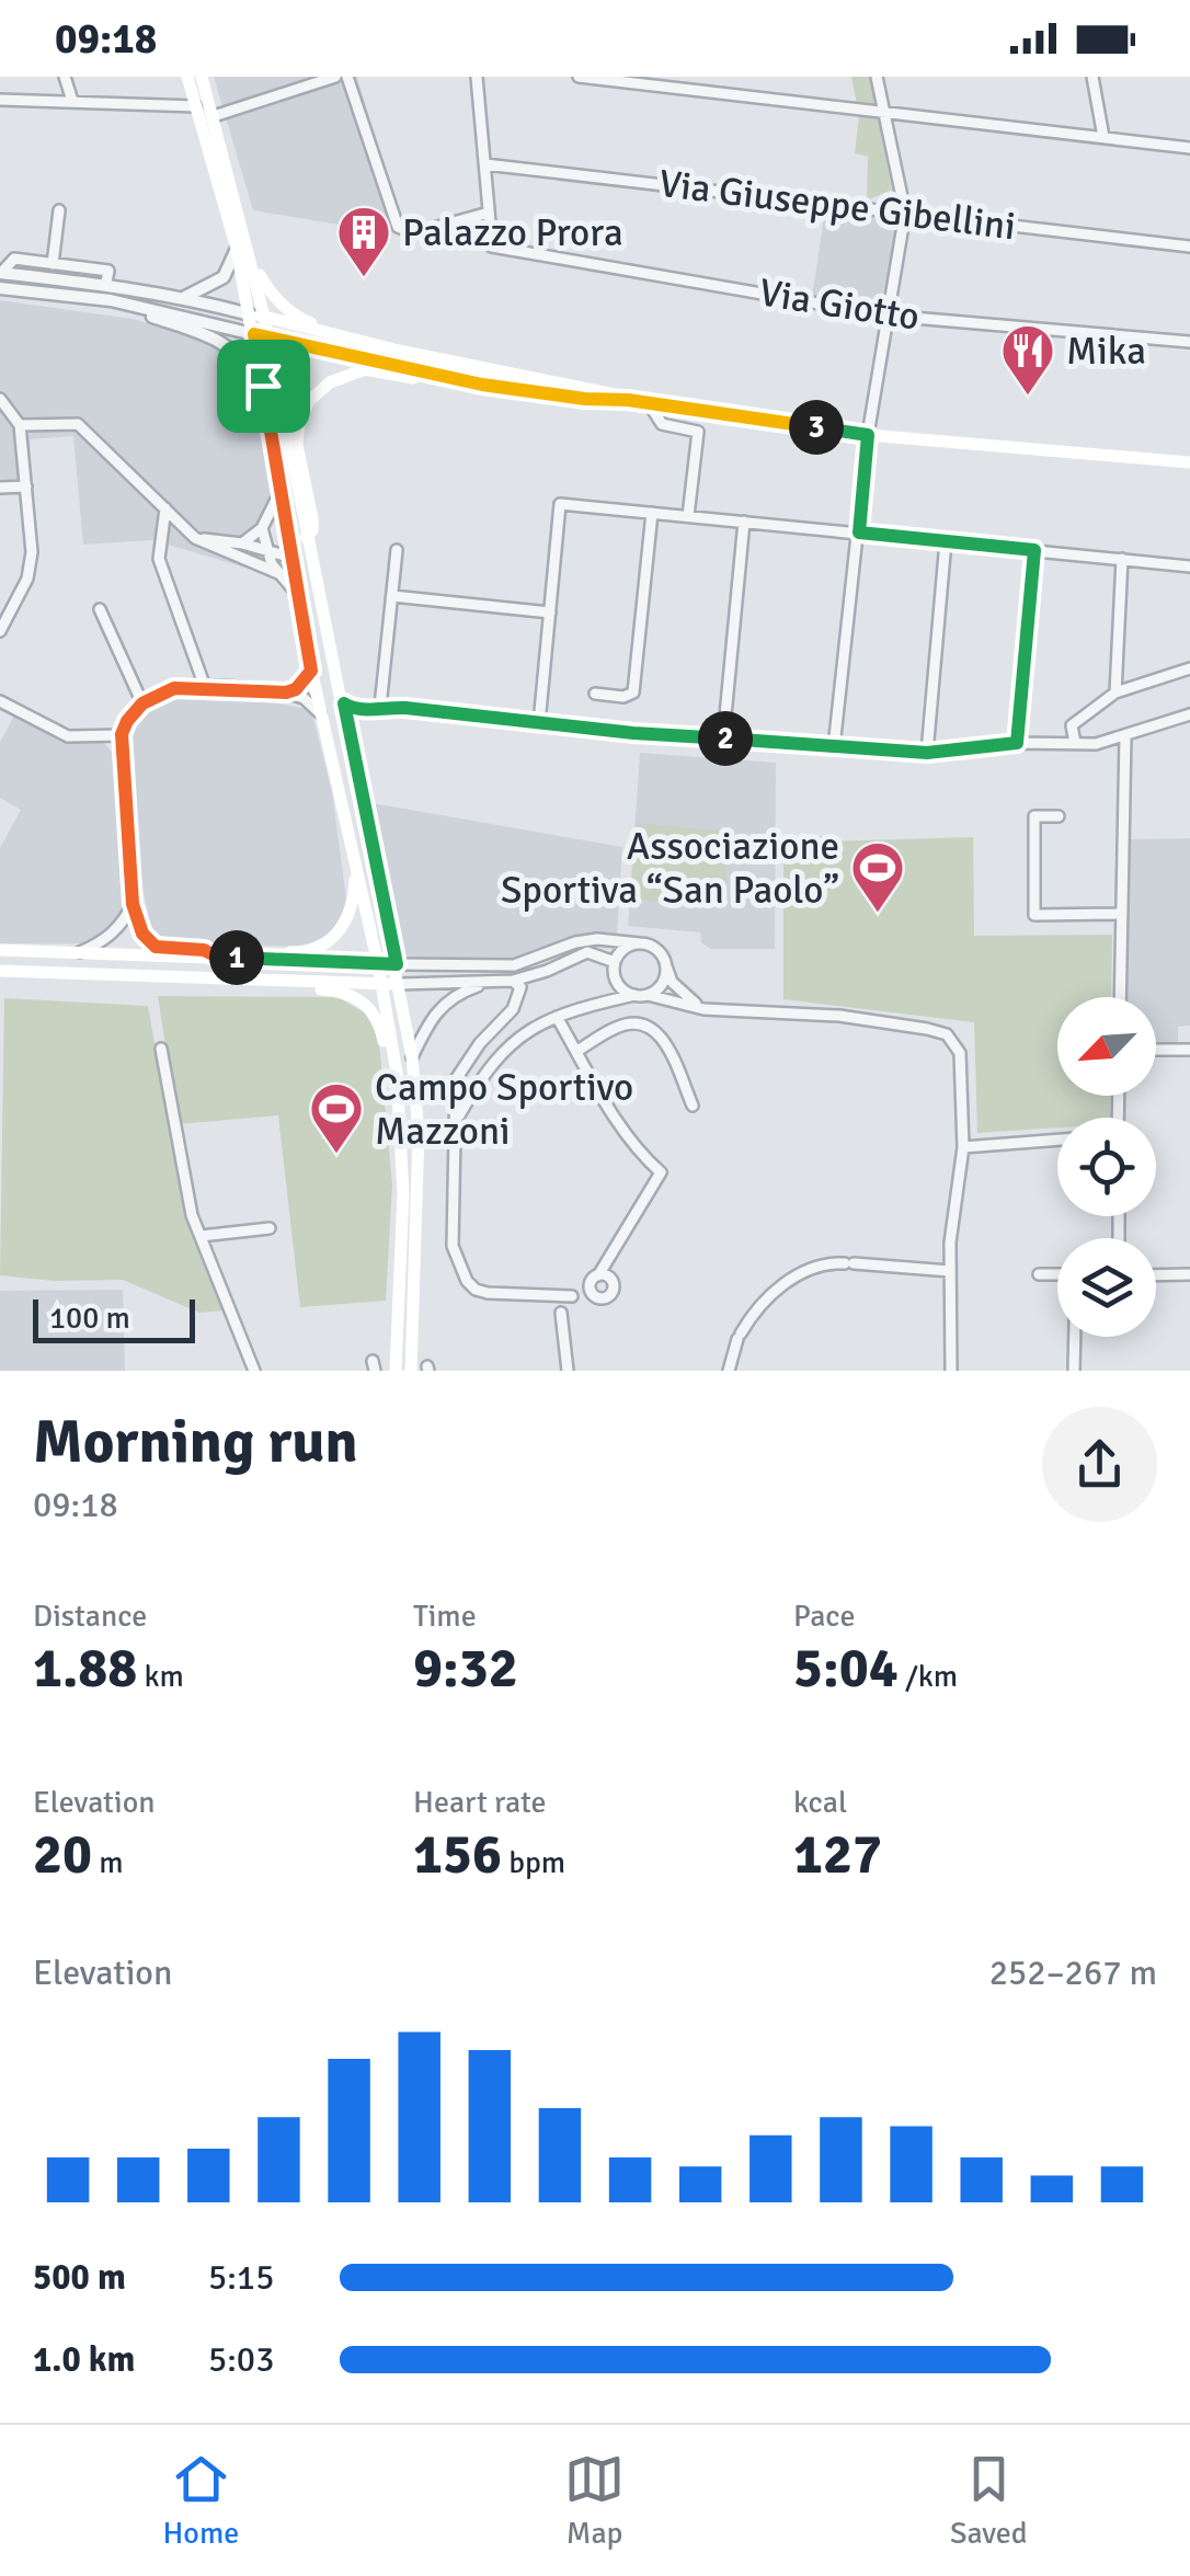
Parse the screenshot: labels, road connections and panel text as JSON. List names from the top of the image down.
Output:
{
  "streets": {
    "street": ["Via Giuseppe Gibellini", "Via Giotto"]
  },
  "places": {
    "building": ["Palazzo Prora"],
    "restaurant": ["Mika"],
    "sports": ["Associazione Sportiva “San Paolo”", "Campo Sportivo Mazzoni"]
  },
  "scale_bar": "100 m",
  "north": "bottom left",
  "page": {
    "status": "09:18",
    "pins": ["3", "2", "1"],
    "scale": "100 m",
    "heading": ["Morning run", "09:18"],
    "stats": [
      ["Distance", "1.88 km"],
      ["Time", "9:32"],
      ["Pace", "5:04 /km"],
      ["Elevation", "20 m"],
      ["Heart rate", "156 bpm"],
      ["kcal", "127"]
    ],
    "chart": ["Elevation", "252–267 m"],
    "list": [
      {
        "name": "500 m",
        "note": "5:15"
      },
      {
        "name": "1.0 km",
        "note": "5:03"
      }
    ],
    "tabs": ["Home", "Map", "Saved"]
  }
}
